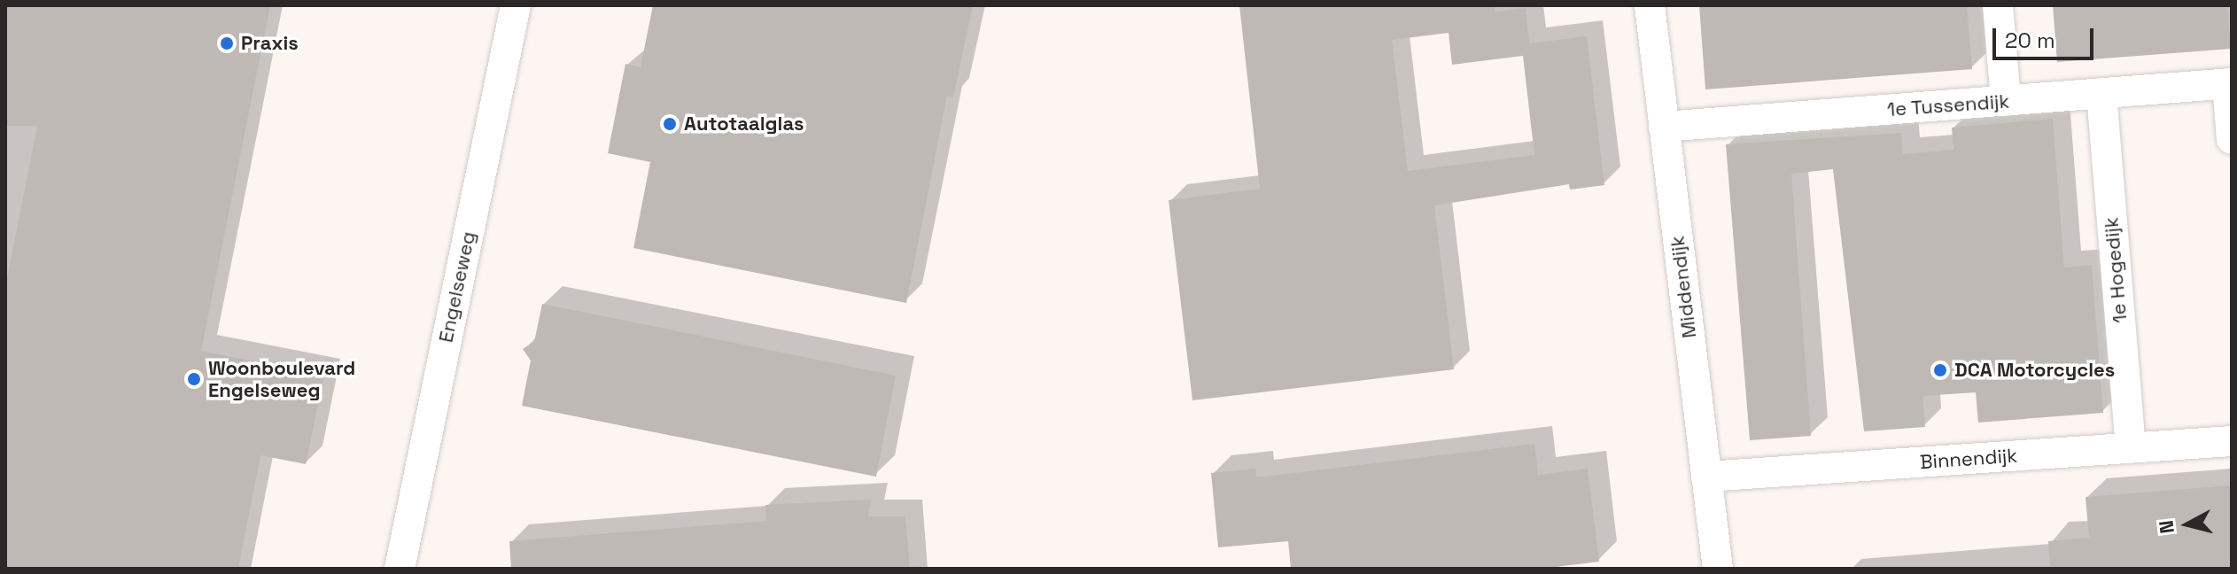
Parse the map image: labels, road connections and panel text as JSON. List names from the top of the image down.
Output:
{
  "streets": {
    "street": [
      "1e Tussendijk",
      "1e Hogedijk",
      "Engelseweg",
      "Middendijk",
      "Binnendijk"
    ]
  },
  "crossings": [
    ["1e Tussendijk", "1e Hogedijk"],
    ["1e Tussendijk", "Middendijk"],
    ["1e Hogedijk", "Binnendijk"],
    ["Middendijk", "Binnendijk"]
  ],
  "places": [
    "Praxis",
    "Autotaalglas",
    "DCA Motorcycles",
    "Woonboulevard Engelseweg"
  ],
  "scale_bar": "20 m",
  "north": "left"
}
